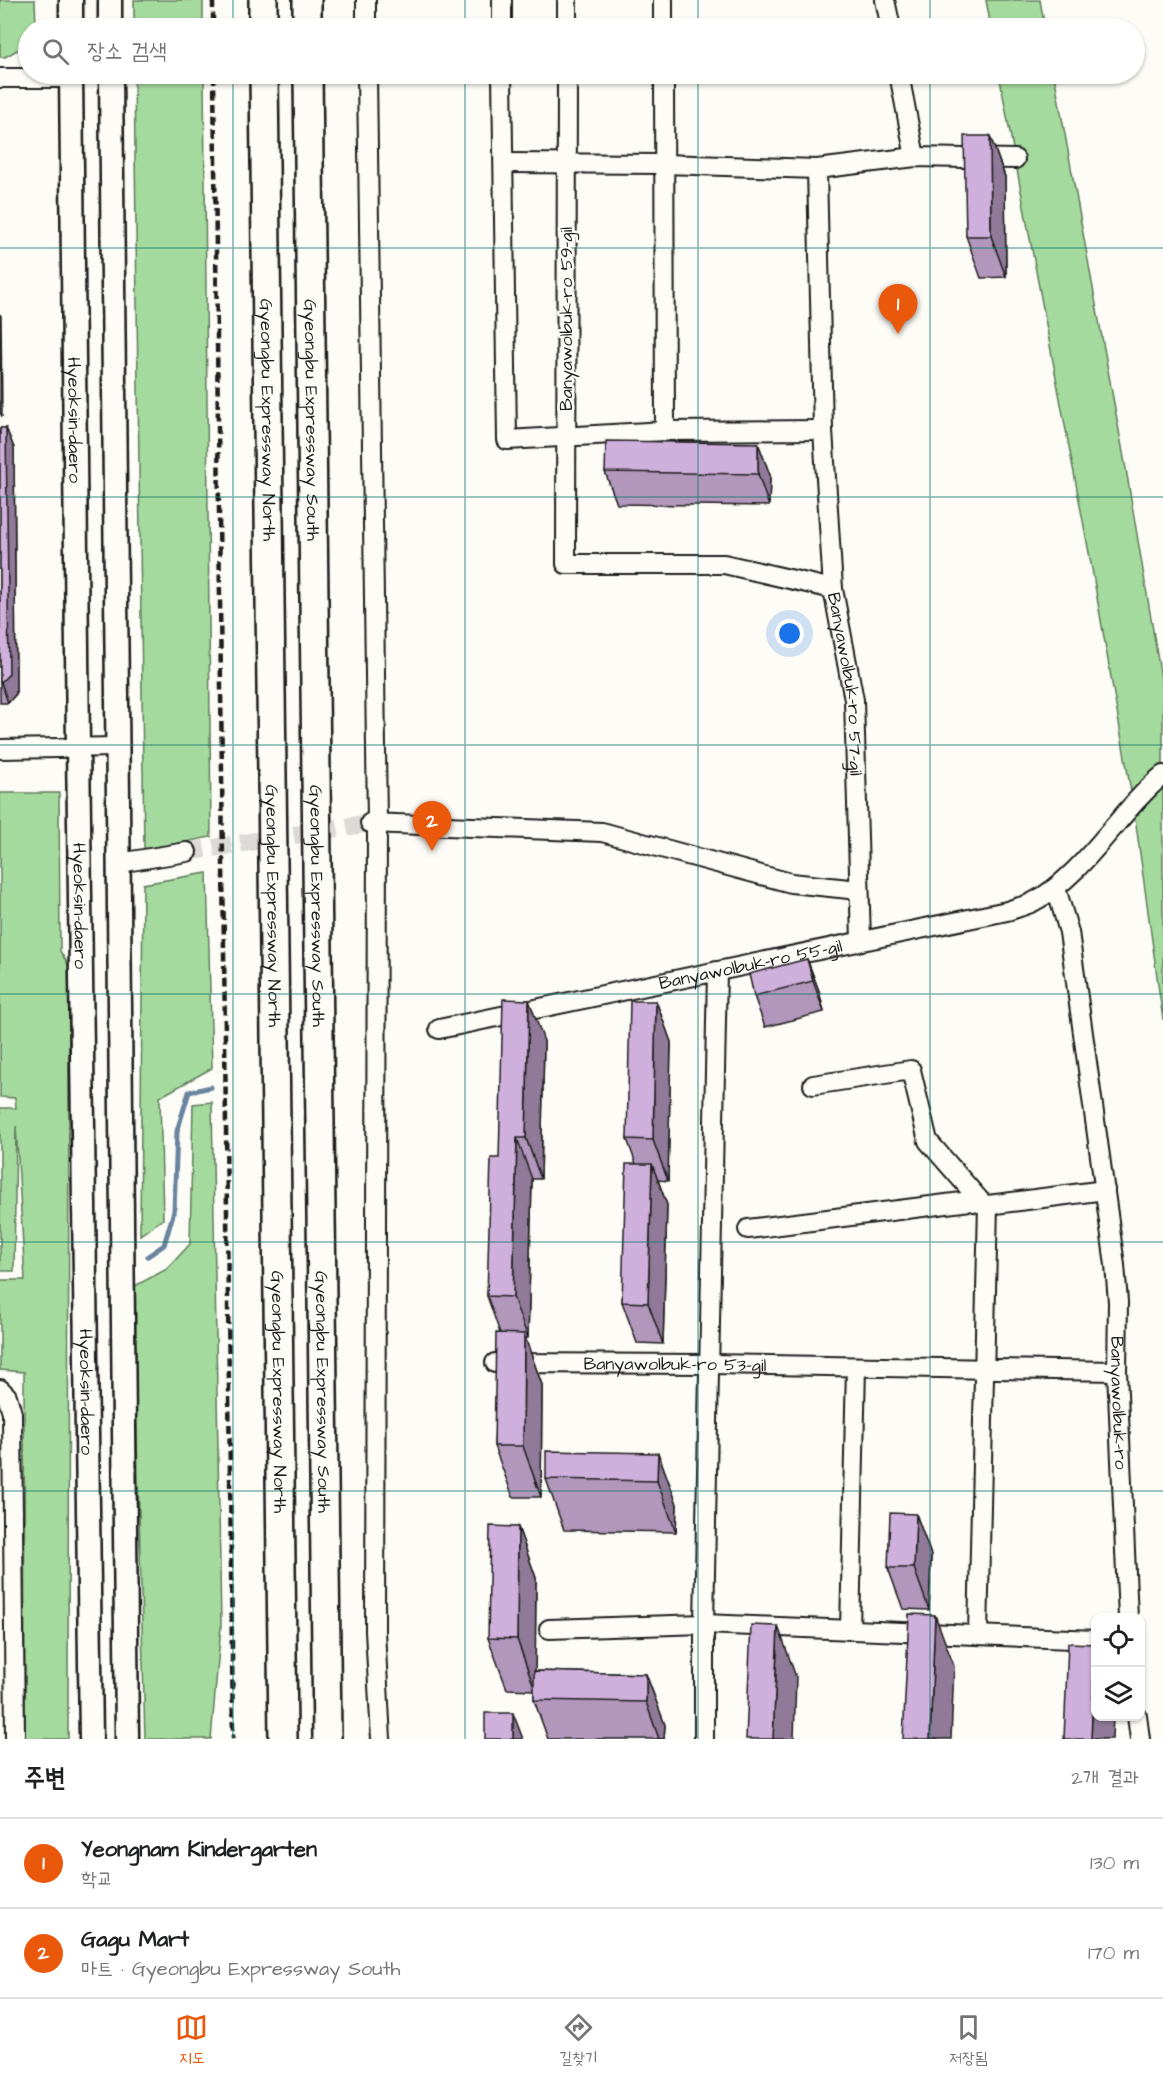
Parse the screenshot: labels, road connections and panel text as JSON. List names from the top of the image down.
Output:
{
  "streets": {
    "highway": ["Gyeongbu Expressway North", "Gyeongbu Expressway South"],
    "main road": ["Hyeoksin-daero"],
    "street": [
      "Banyawolbuk-ro 59-gil",
      "Banyawolbuk-ro 57-gil",
      "Banyawolbuk-ro 55-gil",
      "Banyawolbuk-ro 53-gil",
      "Banyawolbuk-ro"
    ]
  },
  "crossings": [
    ["Banyawolbuk-ro 59-gil", "Banyawolbuk-ro 57-gil"],
    ["Banyawolbuk-ro 57-gil", "Banyawolbuk-ro 55-gil"],
    ["Banyawolbuk-ro 55-gil", "Banyawolbuk-ro"],
    ["Banyawolbuk-ro 53-gil", "Banyawolbuk-ro"]
  ],
  "page": {
    "search": "장소 검색",
    "pins": ["1", "2"],
    "heading": ["주변", "2개 결과"],
    "list": [
      {
        "mark": "1",
        "name": "Yeongnam Kindergarten",
        "note": "학교",
        "value": "130 m"
      },
      {
        "mark": "2",
        "name": "Gagu Mart",
        "note": "마트 · Gyeongbu Expressway South",
        "value": "170 m"
      }
    ],
    "nav": ["지도", "길찾기", "저장됨"]
  }
}
